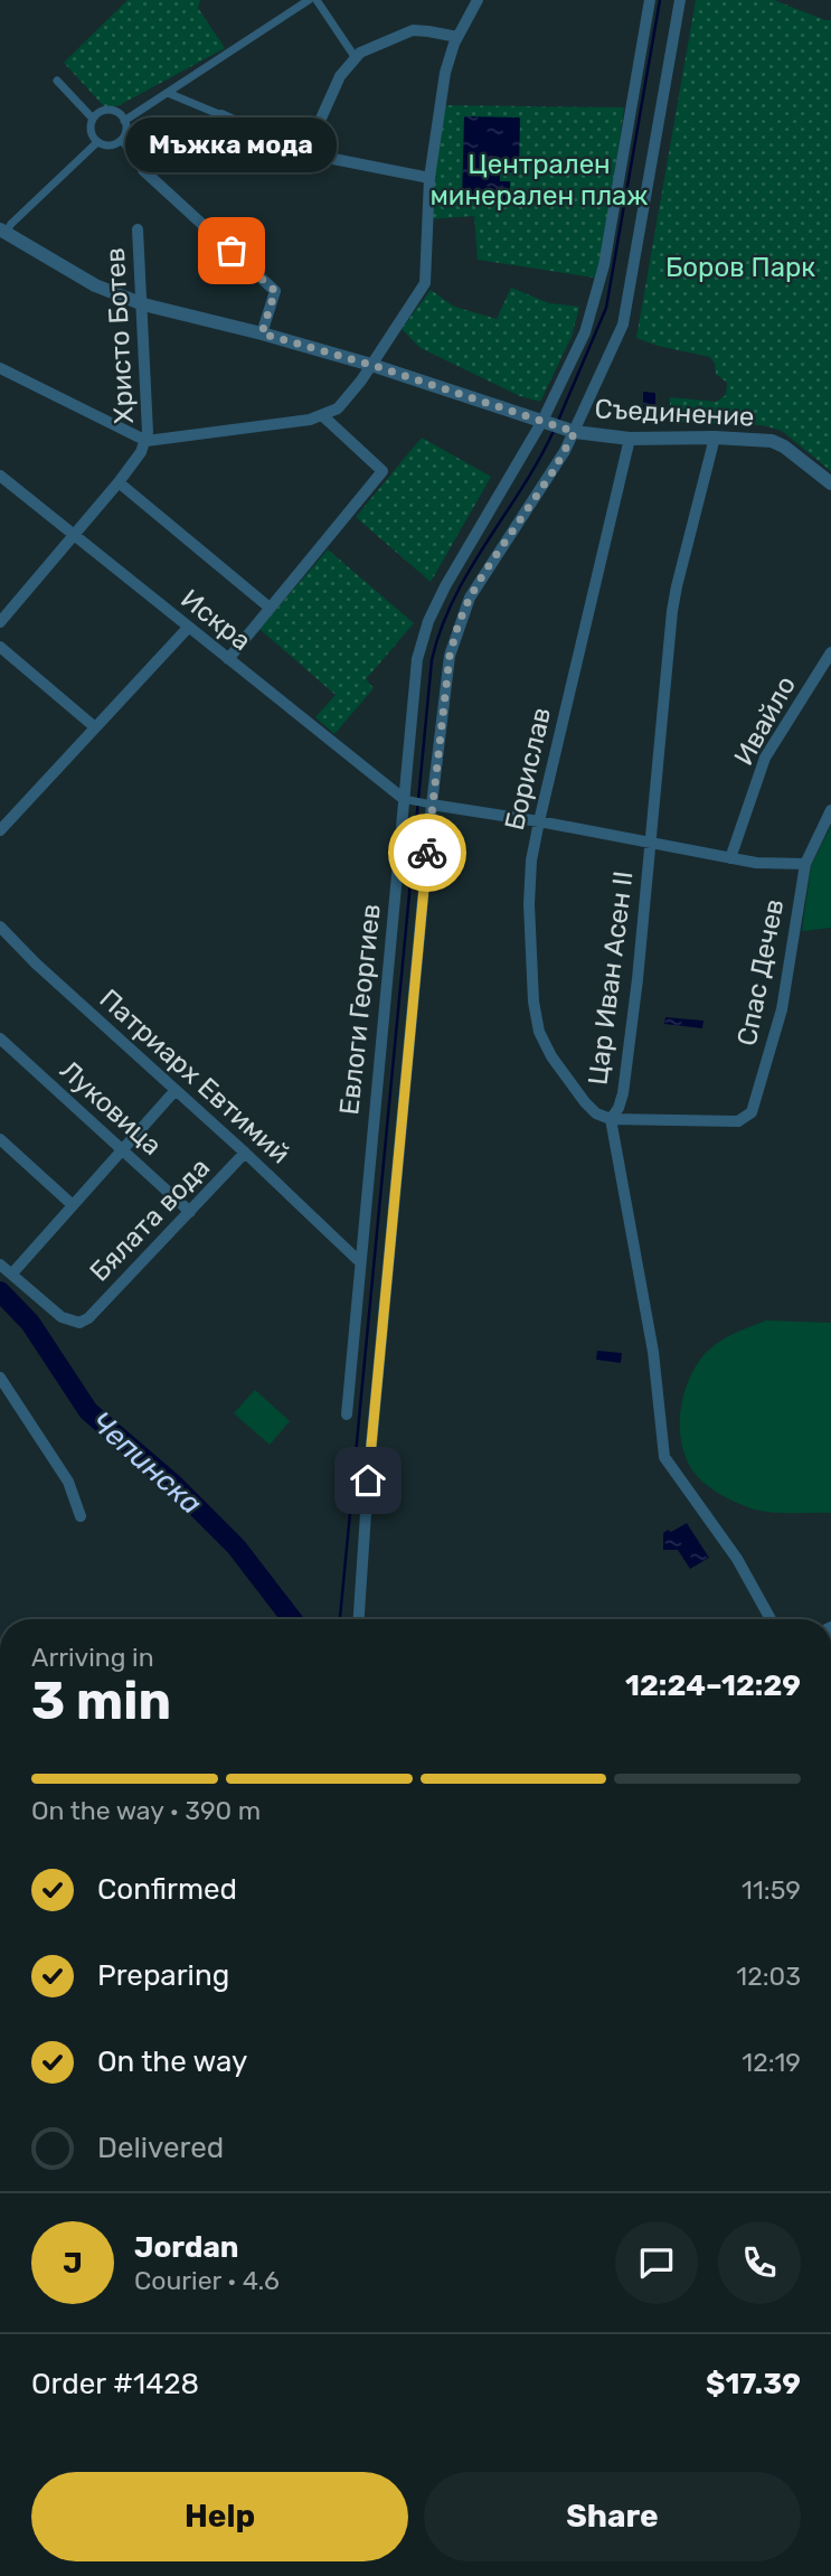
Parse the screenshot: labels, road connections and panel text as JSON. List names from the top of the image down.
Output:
{
  "streets": {
    "street": [
      "Христо Ботев",
      "Съединение",
      "Искра",
      "Ивайло",
      "Борислав",
      "Спас Дечев",
      "Цар Иван Асен II",
      "Евлоги Георгиев",
      "Патриарх Евтимий",
      "Луковица",
      "Бялата вода"
    ]
  },
  "crossings": [
    ["Христо Ботев", "Съединение"],
    ["Христо Ботев", "Искра"],
    ["Съединение", "Борислав"],
    ["Съединение", "Цар Иван Асен II"],
    ["Съединение", "Евлоги Георгиев"],
    ["Искра", "Евлоги Георгиев"],
    ["Борислав", "Спас Дечев"],
    ["Борислав", "Цар Иван Асен II"],
    ["Спас Дечев", "Цар Иван Асен II"],
    ["Евлоги Георгиев", "Патриарх Евтимий"],
    ["Патриарх Евтимий", "Бялата вода"],
    ["Луковица", "Бялата вода"]
  ],
  "water": ["Чепинска"],
  "parks": ["Централен минерален плаж", "Боров Парк"],
  "places": ["Мъжка мода"],
  "page": {
    "bubble": "Мъжка мода",
    "heading": ["3 min", "Arriving in", "12:24–12:29"],
    "panel": [
      "Jordan",
      "Courier · 4.6",
      "Order #1428",
      "$17.39"
    ],
    "bar": "On the way · 390 m",
    "list": [
      ["Confirmed", "11:59"],
      ["Preparing", "12:03"],
      ["On the way", "12:19"],
      "Delivered"
    ],
    "round": "J",
    "buttons": ["Help", "Share"]
  }
}
